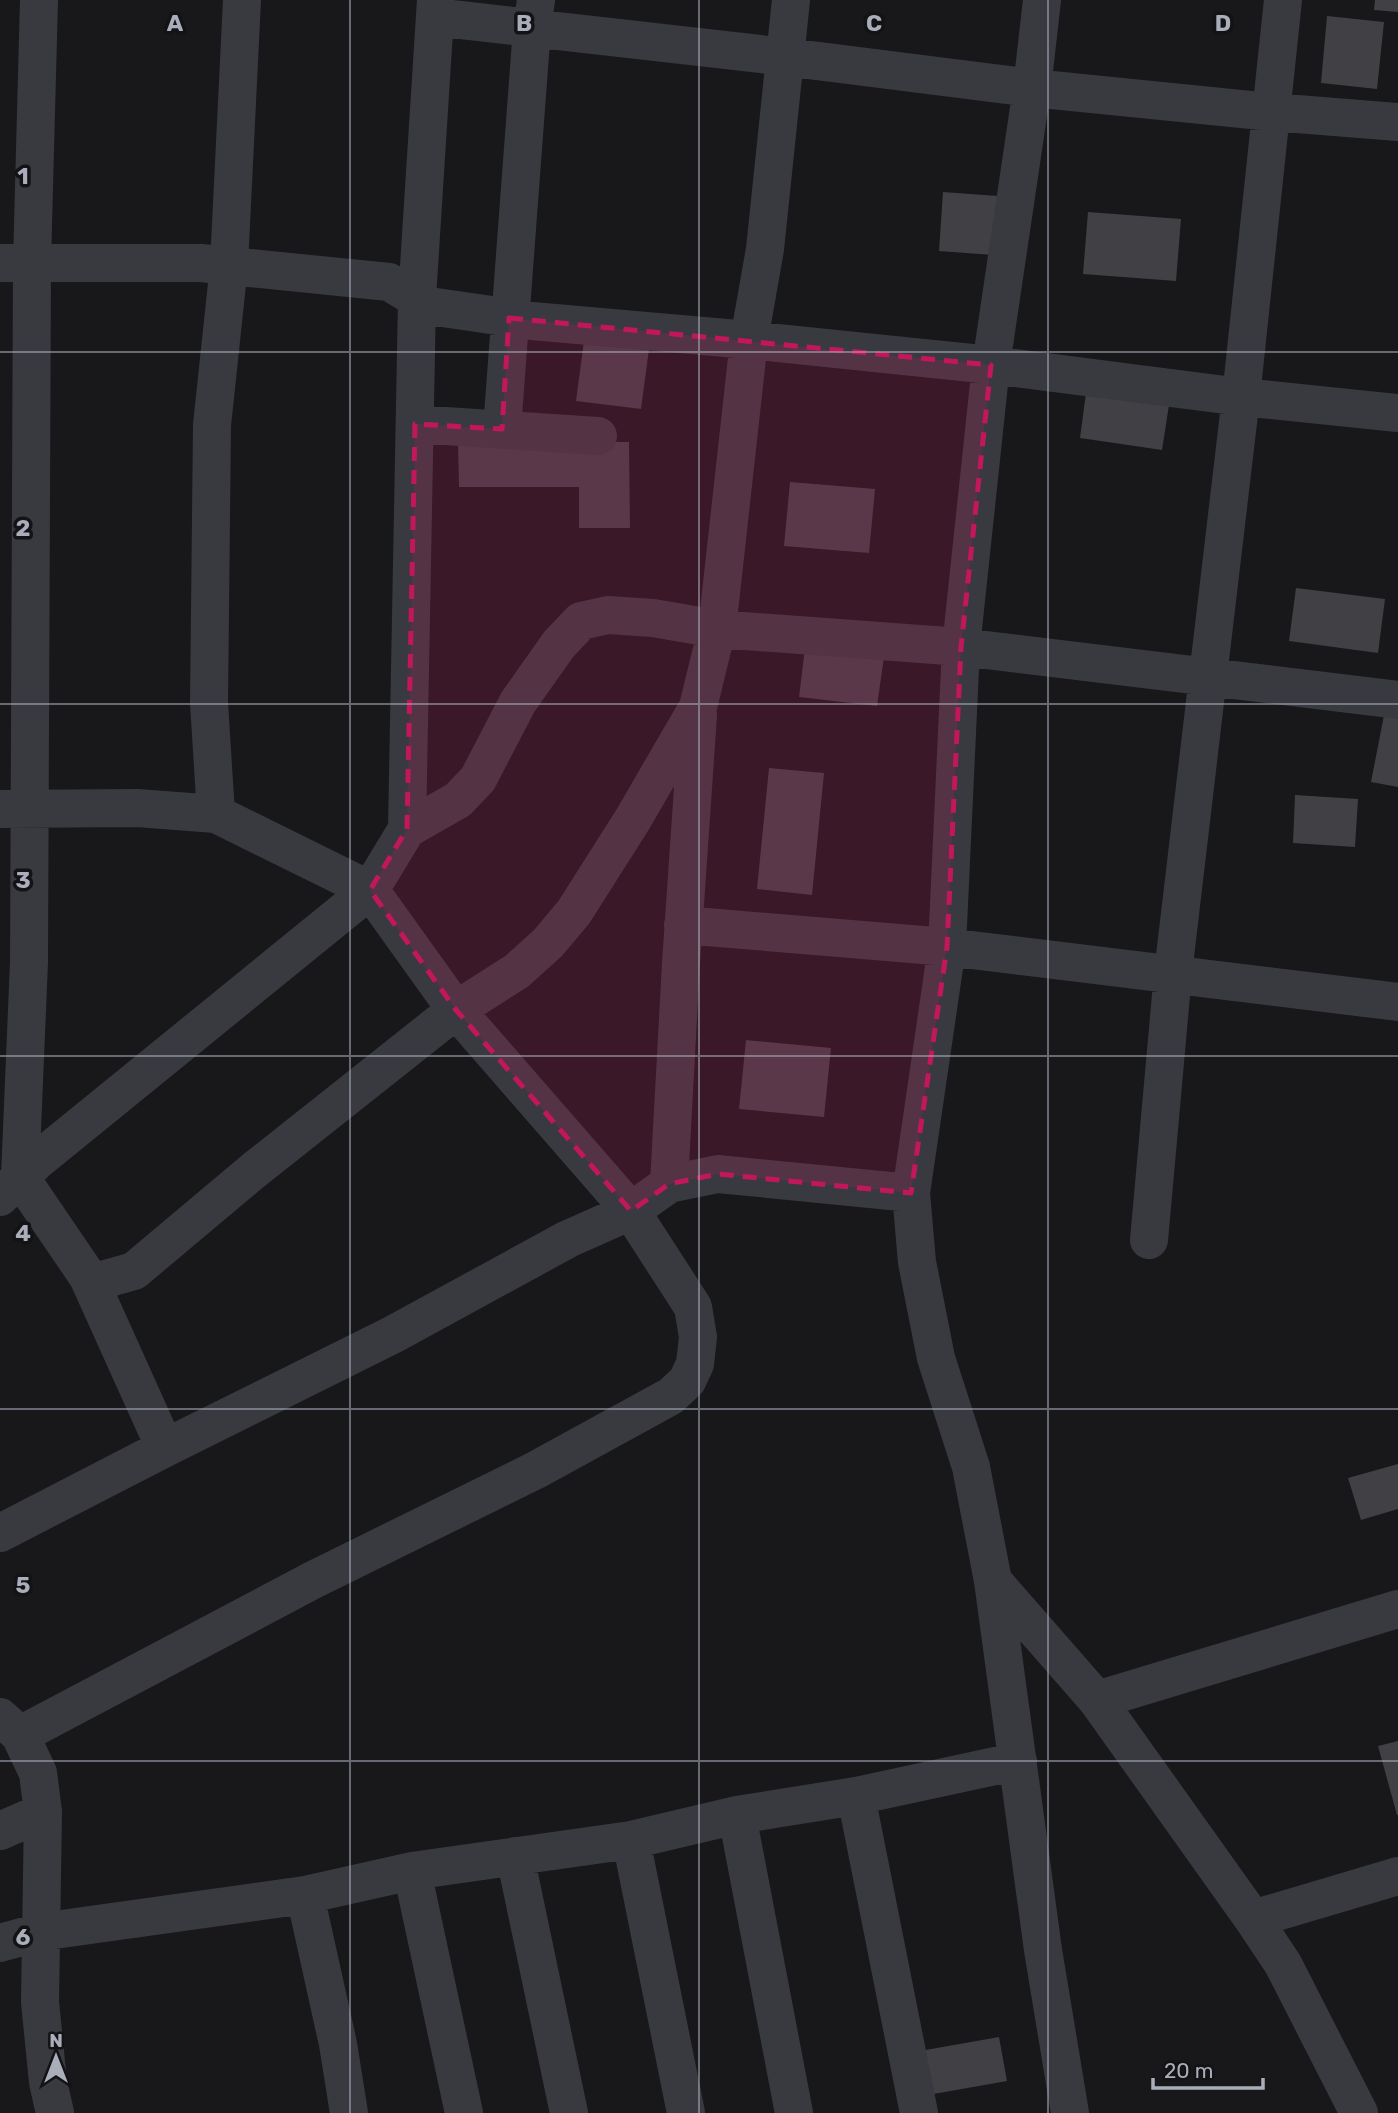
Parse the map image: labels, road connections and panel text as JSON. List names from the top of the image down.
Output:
{
  "scale_bar": "20 m",
  "north": "top",
  "grid": {
    "columns": [
      "A",
      "B",
      "C",
      "D"
    ],
    "rows": [
      "1",
      "2",
      "3",
      "4",
      "5",
      "6"
    ]
  }
}
